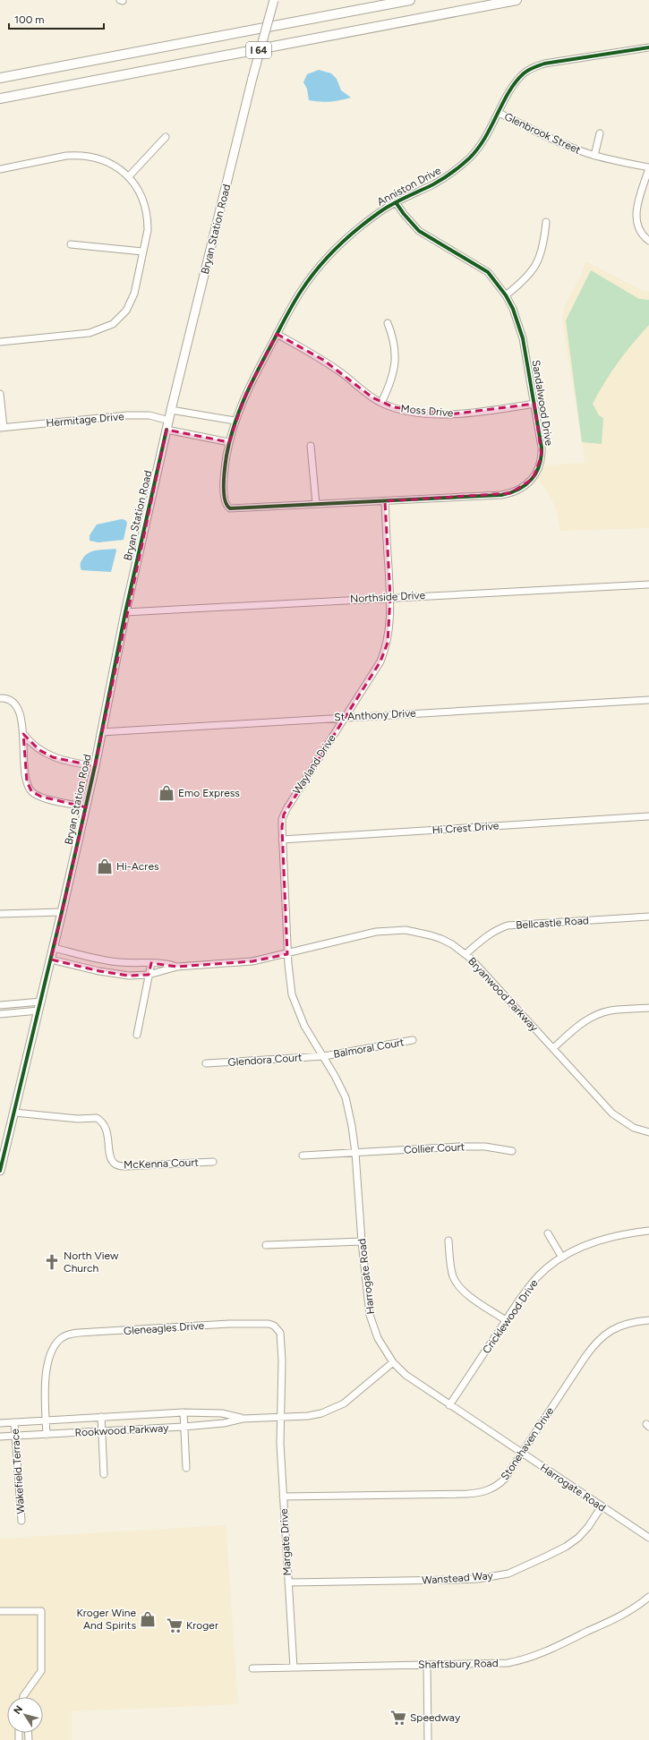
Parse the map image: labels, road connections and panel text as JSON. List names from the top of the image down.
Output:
{
  "streets": {
    "highway": ["I 64"],
    "main road": ["Bryan Station Road"],
    "street": [
      "Glenbrook Street",
      "Anniston Drive",
      "Sandalwood Drive",
      "Moss Drive",
      "Hermitage Drive",
      "Northside Drive",
      "St Anthony Drive",
      "Wayland Drive",
      "Hi Crest Drive",
      "Bellcastle Road",
      "Bryanwood Parkway",
      "Balmoral Court",
      "Glendora Court",
      "Collier Court",
      "McKenna Court",
      "Harrogate Road",
      "Cricklewood Drive",
      "Gleneagles Drive",
      "Rookwood Parkway",
      "Stonehaven Drive",
      "Wakefield Terrace",
      "Margate Drive",
      "Wanstead Way",
      "Shaftsbury Road"
    ]
  },
  "crossings": [
    ["Glenbrook Street", "Anniston Drive"],
    ["Anniston Drive", "Sandalwood Drive"],
    ["Anniston Drive", "Moss Drive"],
    ["Bryan Station Road", "Hermitage Drive"],
    ["Bryan Station Road", "Northside Drive"],
    ["Bryan Station Road", "St Anthony Drive"],
    ["Bryan Station Road", "Bryanwood Parkway"],
    ["Bryan Station Road", "McKenna Court"],
    ["Sandalwood Drive", "Moss Drive"],
    ["Sandalwood Drive", "Wayland Drive"],
    ["Northside Drive", "Wayland Drive"],
    ["St Anthony Drive", "Wayland Drive"],
    ["Wayland Drive", "Hi Crest Drive"],
    ["Wayland Drive", "Bryanwood Parkway"],
    ["Wayland Drive", "Harrogate Road"],
    ["Bellcastle Road", "Bryanwood Parkway"],
    ["Bryanwood Parkway", "Harrogate Road"],
    ["Balmoral Court", "Glendora Court"],
    ["Balmoral Court", "Harrogate Road"],
    ["Glendora Court", "Harrogate Road"],
    ["Collier Court", "Harrogate Road"],
    ["Harrogate Road", "Cricklewood Drive"],
    ["Harrogate Road", "Rookwood Parkway"],
    ["Harrogate Road", "Stonehaven Drive"],
    ["Harrogate Road", "Wanstead Way"],
    ["Gleneagles Drive", "Rookwood Parkway"],
    ["Gleneagles Drive", "Margate Drive"],
    ["Rookwood Parkway", "Wakefield Terrace"],
    ["Rookwood Parkway", "Margate Drive"],
    ["Stonehaven Drive", "Margate Drive"],
    ["Margate Drive", "Wanstead Way"],
    ["Margate Drive", "Shaftsbury Road"]
  ],
  "places": {
    "shop": ["Emo Express", "Hi-Acres", "Kroger Wine And Spirits"],
    "church": ["North View Church"],
    "supermarket": ["Kroger", "Speedway"]
  },
  "scale_bar": "100 m",
  "north": "top left"
}
